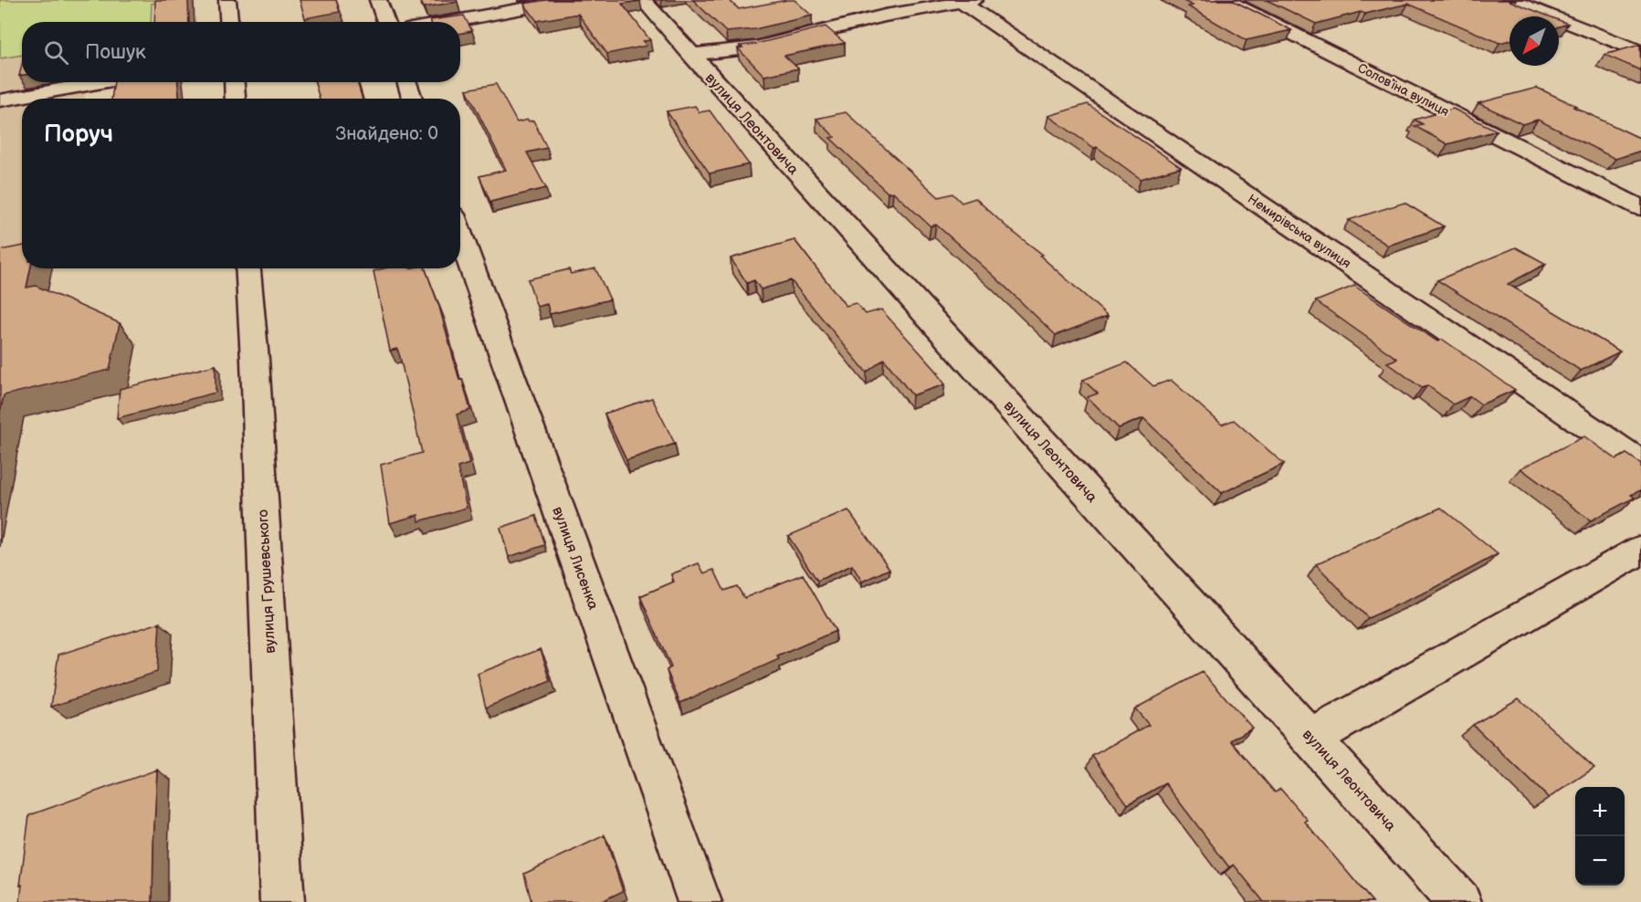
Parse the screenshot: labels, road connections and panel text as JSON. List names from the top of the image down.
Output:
{
  "streets": {
    "street": [
      "Соловʼїна вулиця",
      "вулиця Леонтовича",
      "Немирівська вулиця",
      "вулиця Лисенка",
      "вулиця Грушевського"
    ]
  },
  "north": "bottom left",
  "page": {
    "search": "Пошук",
    "heading": ["Поруч", "Знайдено: 0"],
    "map_buttons": ["+", "−"]
  }
}
